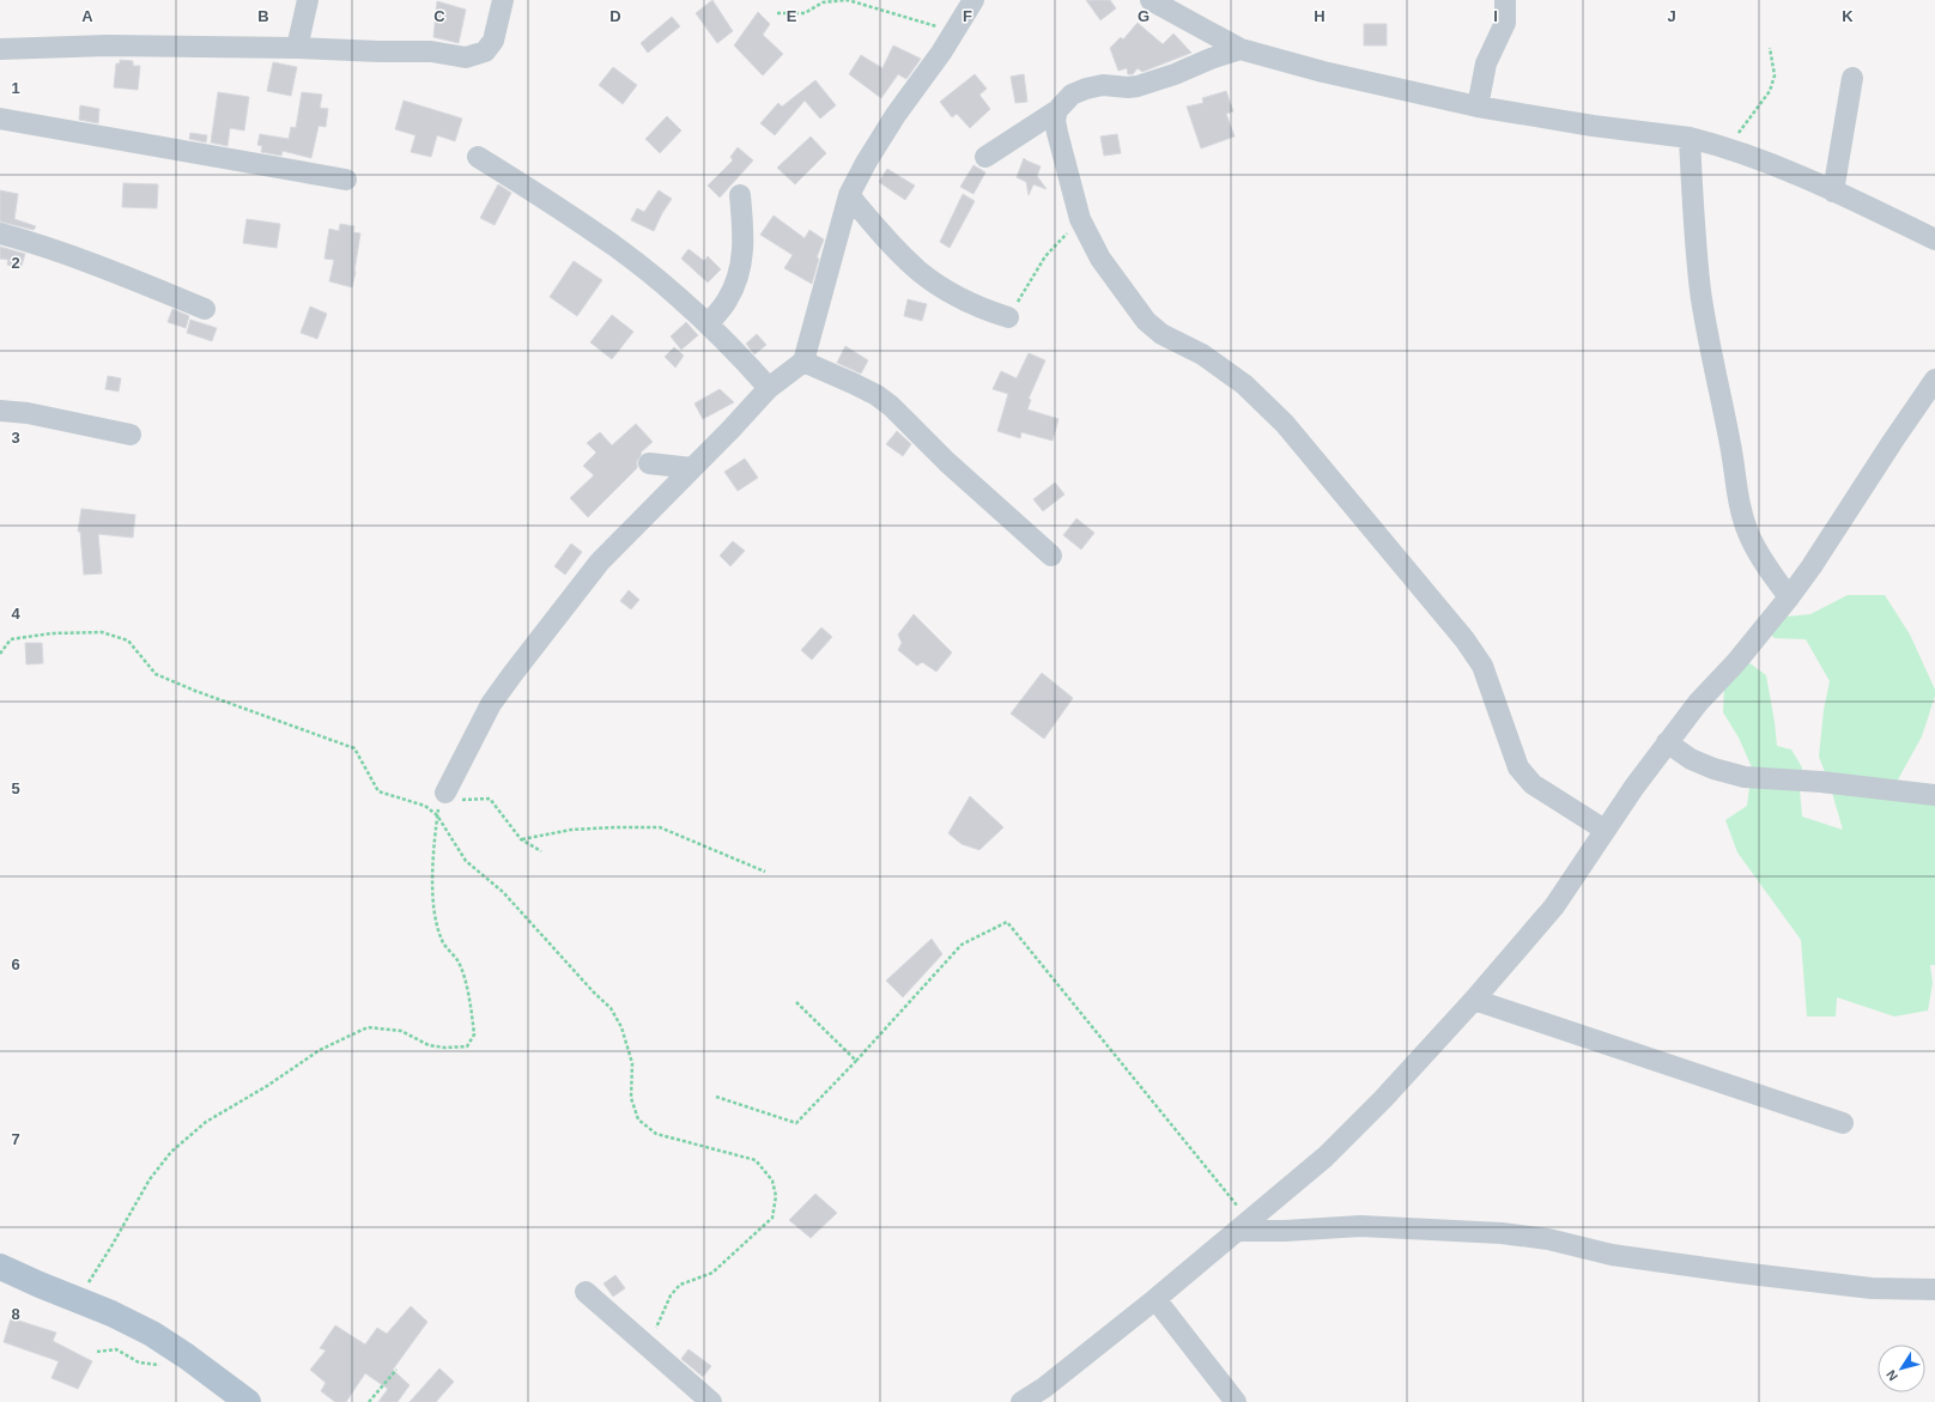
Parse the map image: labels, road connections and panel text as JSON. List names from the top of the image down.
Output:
{
  "north": "bottom left",
  "grid": {
    "columns": [
      "A",
      "B",
      "C",
      "D",
      "E",
      "F",
      "G",
      "H",
      "I",
      "J",
      "K"
    ],
    "rows": [
      "1",
      "2",
      "3",
      "4",
      "5",
      "6",
      "7",
      "8"
    ]
  }
}
